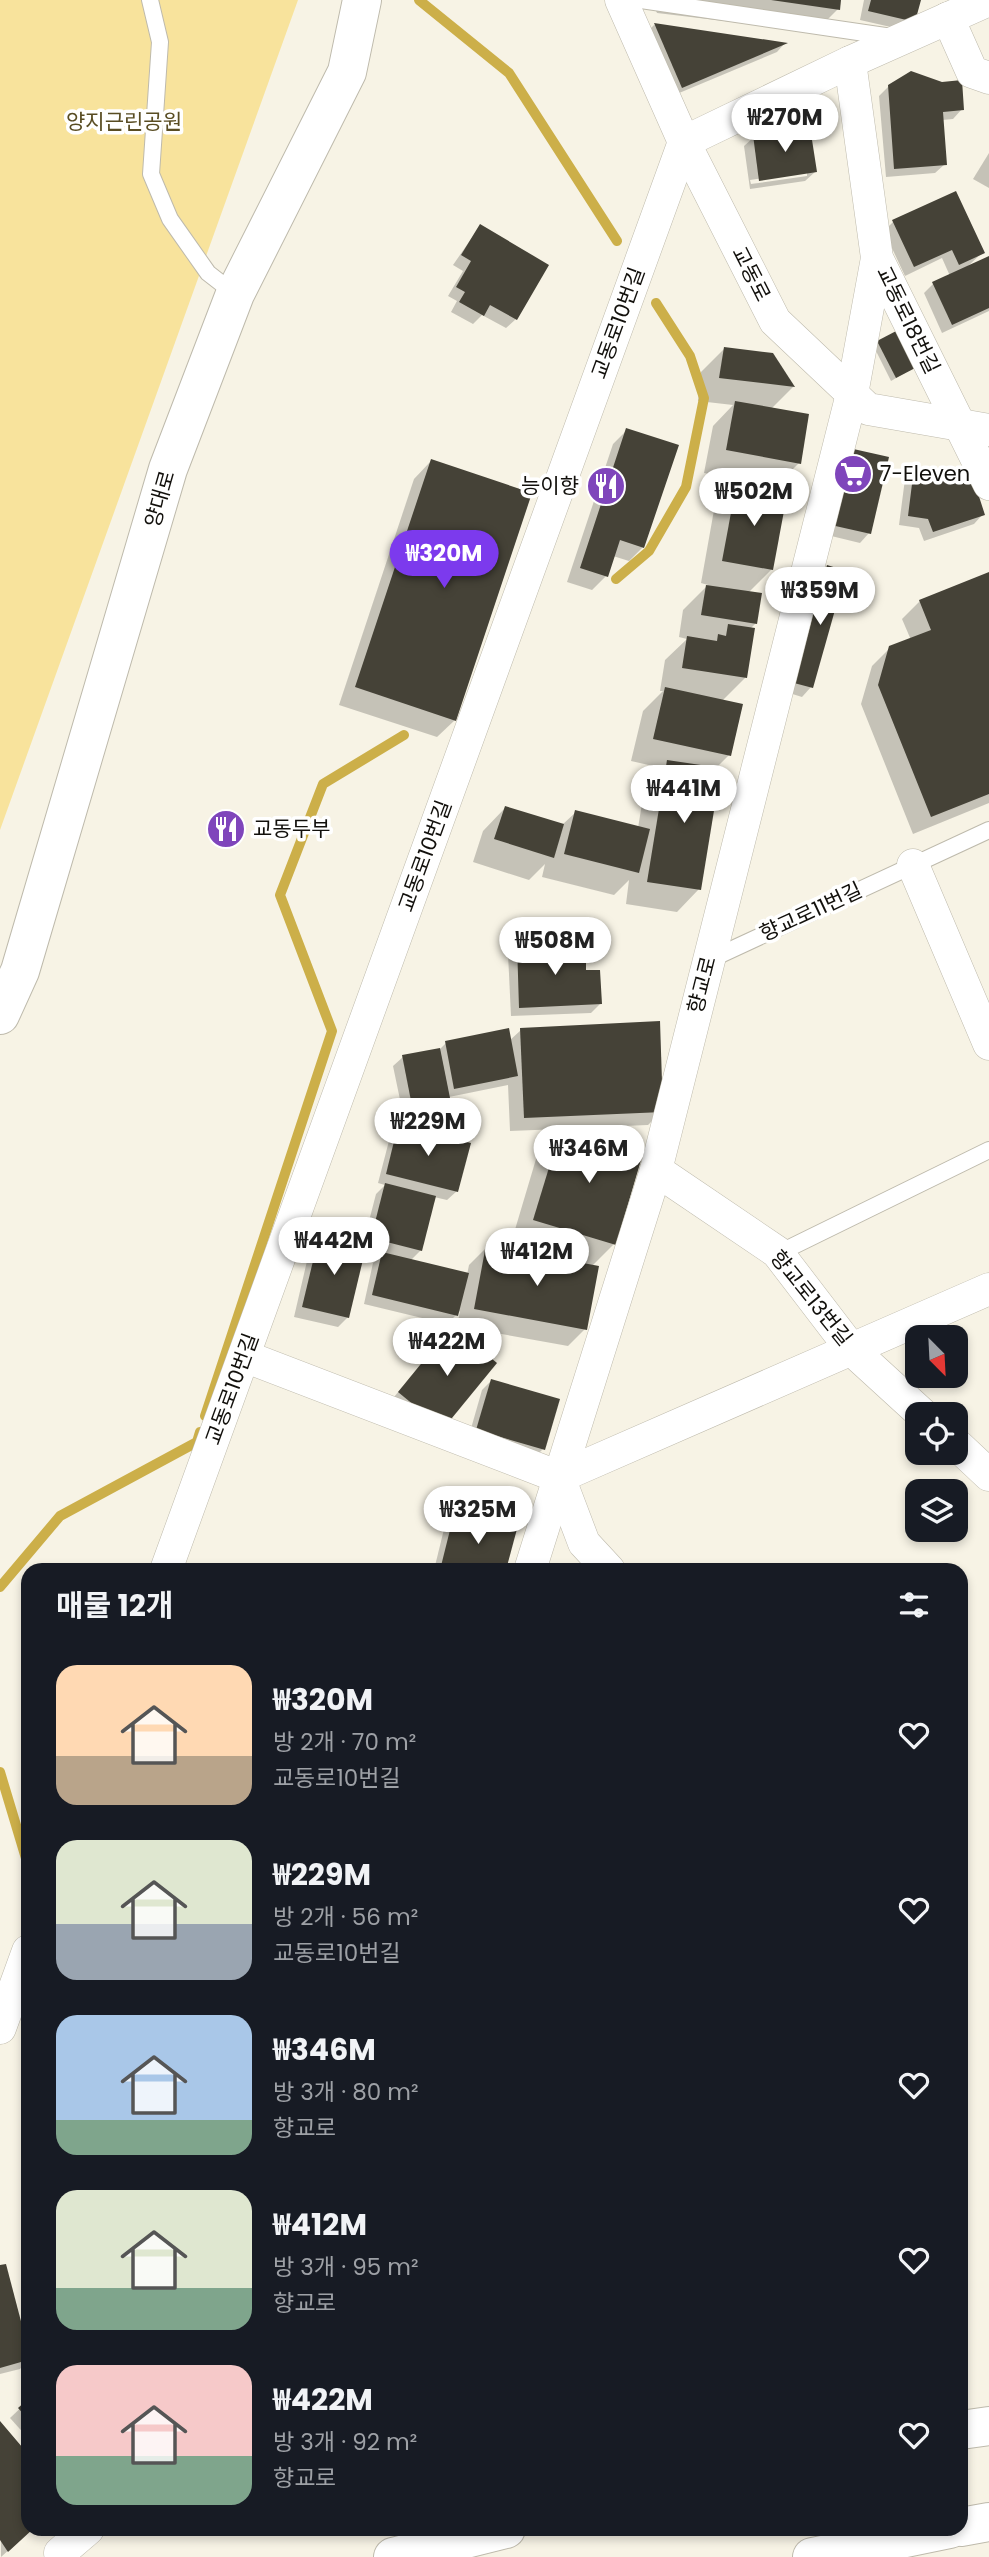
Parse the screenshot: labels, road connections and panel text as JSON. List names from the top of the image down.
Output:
{
  "streets": {
    "main road": ["양대로"],
    "street": [
      "교동로",
      "교동로18번길",
      "교동로10번길",
      "향교로",
      "향교로13번길"
    ],
    "lane": ["향교로11번길"]
  },
  "crossings": [
    ["교동로", "교동로18번길"],
    ["교동로", "교동로10번길"],
    ["교동로", "향교로"],
    ["교동로18번길", "향교로"],
    ["향교로11번길", "향교로"],
    ["향교로", "향교로13번길"]
  ],
  "parks": ["양지근린공원"],
  "places": {
    "supermarket": ["7-Eleven"],
    "restaurant": ["능이향", "교동두부"]
  },
  "north": "bottom right",
  "page": {
    "price": [
      "₩270M",
      "₩502M",
      "₩320M",
      "₩359M",
      "₩441M",
      "₩508M",
      "₩229M",
      "₩346M",
      "₩442M",
      "₩412M",
      "₩422M",
      "₩325M"
    ],
    "heading": "매물 12개",
    "list": [
      {
        "name": "₩320M",
        "note": "방 2개 · 70 m² · 교동로10번길"
      },
      {
        "name": "₩229M",
        "note": "방 2개 · 56 m² · 교동로10번길"
      },
      {
        "name": "₩346M",
        "note": "방 3개 · 80 m² · 향교로"
      },
      {
        "name": "₩412M",
        "note": "방 3개 · 95 m² · 향교로"
      },
      {
        "name": "₩422M",
        "note": "방 3개 · 92 m² · 향교로"
      }
    ]
  }
}
